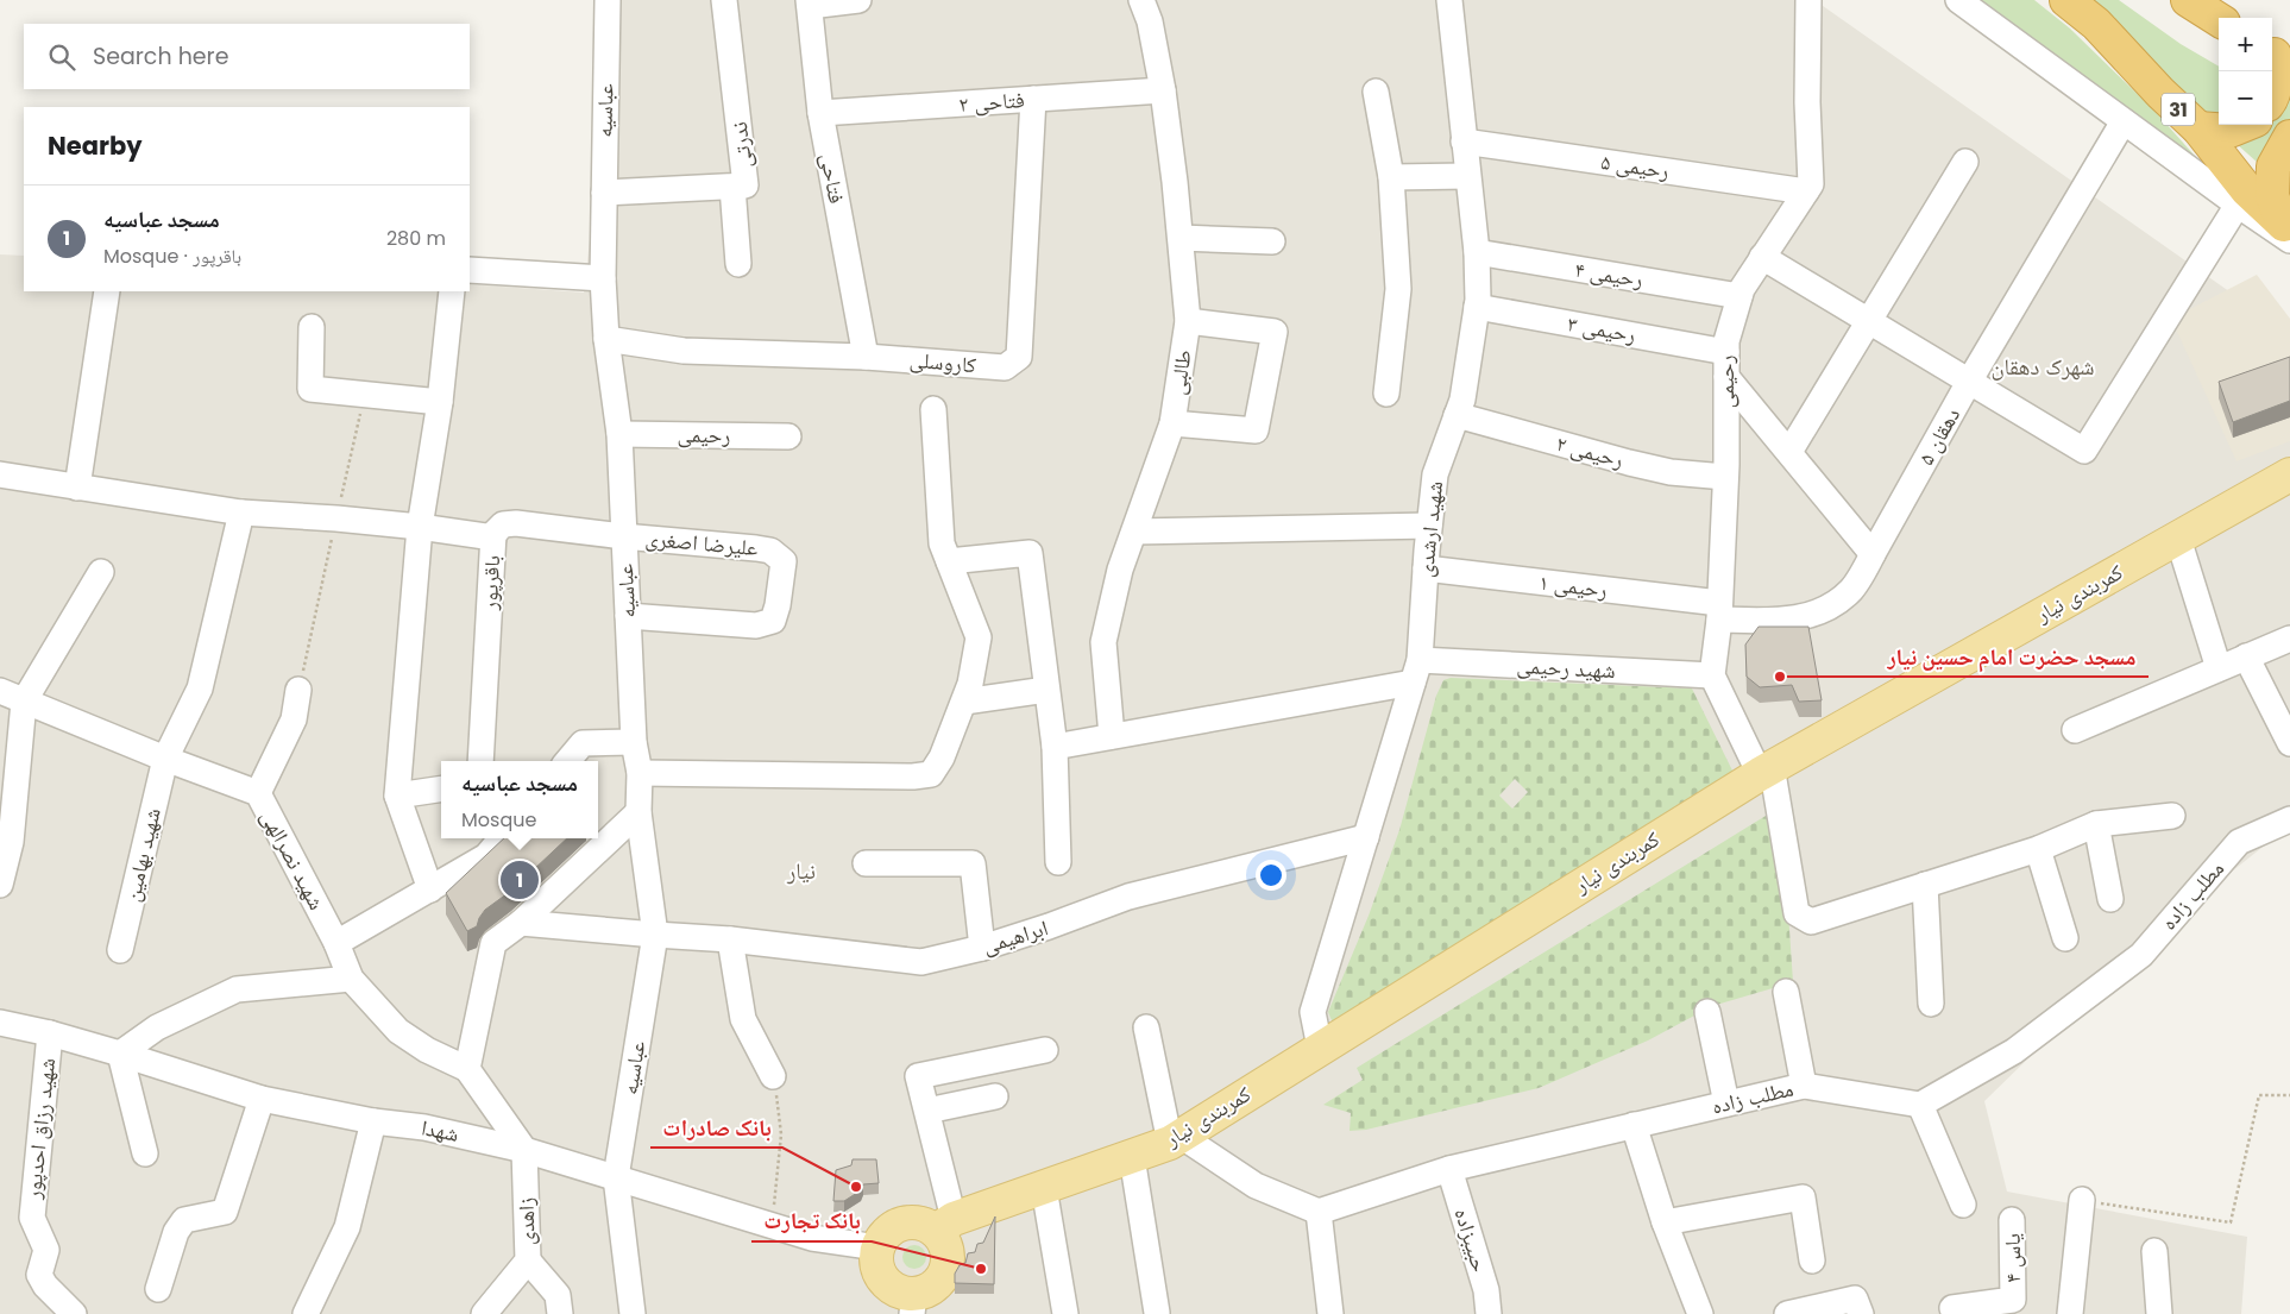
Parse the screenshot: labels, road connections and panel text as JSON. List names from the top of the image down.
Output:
{
  "streets": {
    "highway": ["31"],
    "main road": ["کمربندی نیار"],
    "street": [
      "فتاحی ۲",
      "عباسیه",
      "ندرتی",
      "رحیمی ۵",
      "فتاحی",
      "رحیمی ۴",
      "رحیمی ۳",
      "کاروسلی",
      "طالبی",
      "رحیمی",
      "دهقان ۵",
      "رحیمی ۲",
      "شهید ارشدی",
      "علیرضا اصغری",
      "باقرپور",
      "رحیمی ۱",
      "شهید رحیمی",
      "شهید بهامین",
      "شهید نصرالهی",
      "مطلب زاده",
      "ابراهیمی",
      "شهید رزاق احدپور",
      "شهدا",
      "زاهدی",
      "حبیبزاده",
      "یاس ۴"
    ]
  },
  "crossings": [
    ["فتاحی ۲", "فتاحی"],
    ["فتاحی ۲", "کاروسلی"],
    ["فتاحی ۲", "طالبی"],
    ["عباسیه", "ندرتی"],
    ["عباسیه", "کاروسلی"],
    ["عباسیه", "رحیمی"],
    ["عباسیه", "علیرضا اصغری"],
    ["عباسیه", "باقرپور"],
    ["عباسیه", "ابراهیمی"],
    ["عباسیه", "شهدا"],
    ["رحیمی ۵", "رحیمی"],
    ["رحیمی ۵", "شهید ارشدی"],
    ["فتاحی", "کاروسلی"],
    ["رحیمی ۴", "رحیمی"],
    ["رحیمی ۴", "شهید ارشدی"],
    ["رحیمی ۳", "رحیمی"],
    ["رحیمی ۳", "شهید ارشدی"],
    ["طالبی", "شهید رحیمی"],
    ["رحیمی", "دهقان ۵"],
    ["رحیمی", "رحیمی ۲"],
    ["رحیمی", "رحیمی ۱"],
    ["رحیمی", "شهید رحیمی"],
    ["دهقان ۵", "رحیمی ۱"],
    ["رحیمی ۲", "شهید ارشدی"],
    ["شهید ارشدی", "رحیمی ۱"],
    ["شهید ارشدی", "کمربندی نیار"],
    ["شهید ارشدی", "شهید رحیمی"],
    ["شهید ارشدی", "ابراهیمی"],
    ["علیرضا اصغری", "باقرپور"],
    ["کمربندی نیار", "شهدا"],
    ["شهید بهامین", "شهید نصرالهی"],
    ["مطلب زاده", "حبیبزاده"],
    ["شهید رزاق احدپور", "شهدا"],
    ["شهدا", "زاهدی"]
  ],
  "districts": ["شهرک دهقان", "نیار"],
  "places": ["مسجد حضرت امام حسین نیار", "بانک صادرات", "بانک تجارت"],
  "page": {
    "map_buttons": ["+", "−"],
    "search": "Search here",
    "heading": "Nearby",
    "list": [
      {
        "mark": "1",
        "name": "مسجد عباسیه",
        "note": "Mosque · باقرپور",
        "value": "280 m"
      }
    ],
    "popup": ["مسجد عباسیه", "Mosque"],
    "pins": "1"
  }
}
